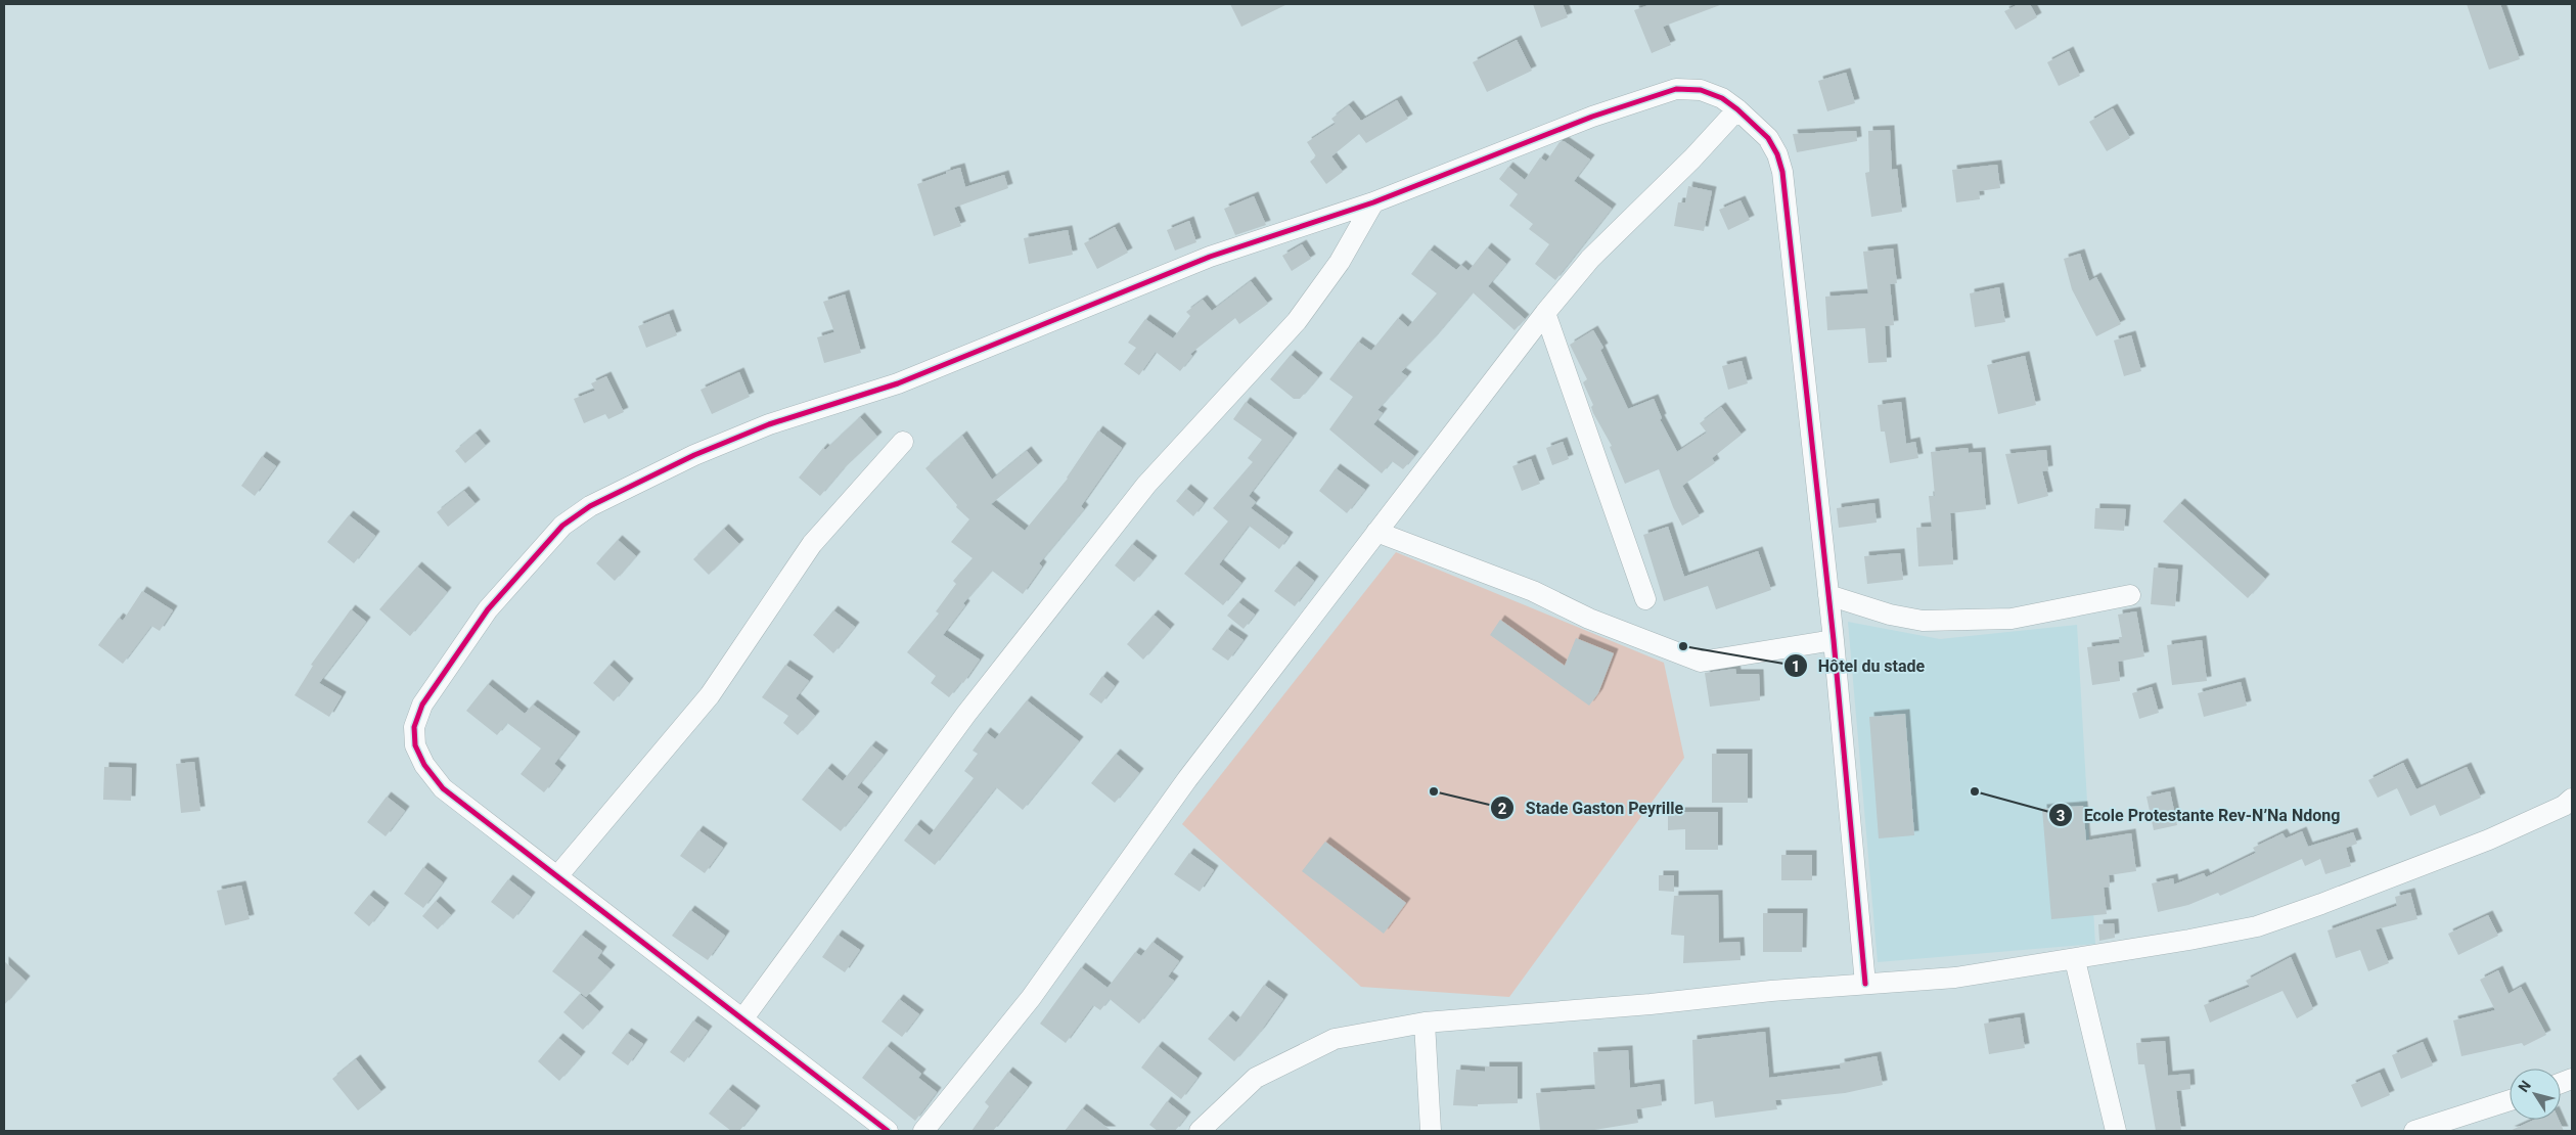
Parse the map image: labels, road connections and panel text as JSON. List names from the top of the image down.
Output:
{
  "places": ["Hôtel du stade", "Stade Gaston Peyrille", "Ecole Protestante Rev-N’Na Ndong"],
  "north": "top left"
}
